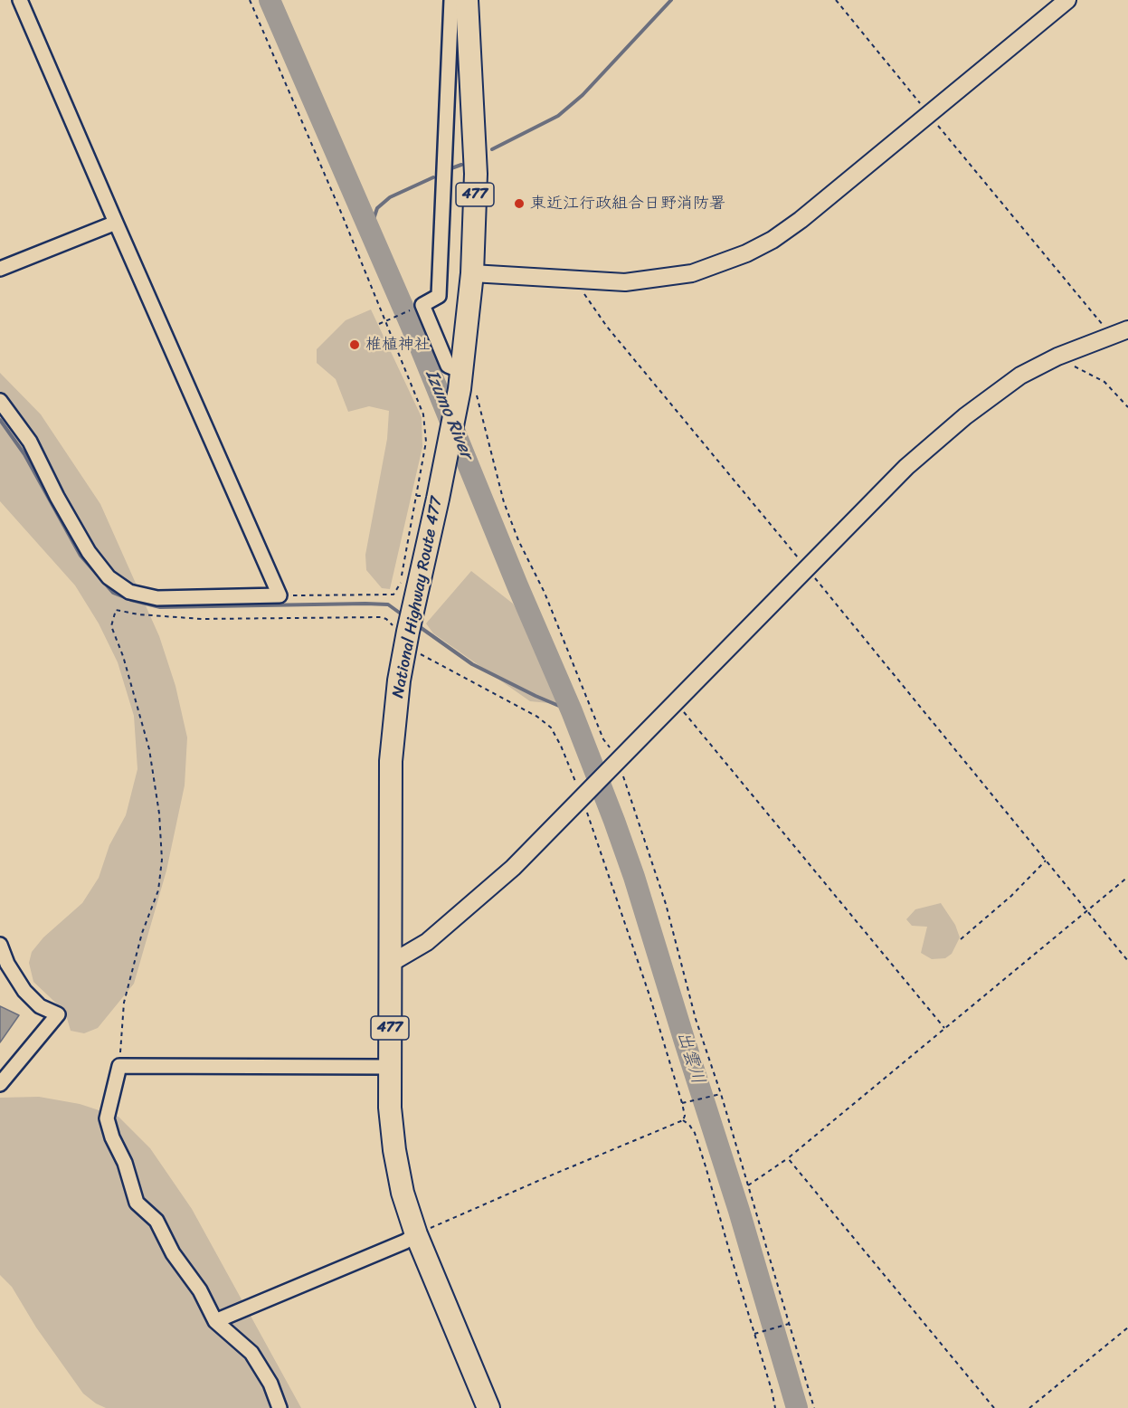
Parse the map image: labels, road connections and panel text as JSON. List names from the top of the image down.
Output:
{
  "streets": {
    "highway": ["477", "National Highway Route 477"]
  },
  "water": ["Izumo River", "出雲川"],
  "places": ["東近江行政組合日野消防署", "椎植神社"]
}
